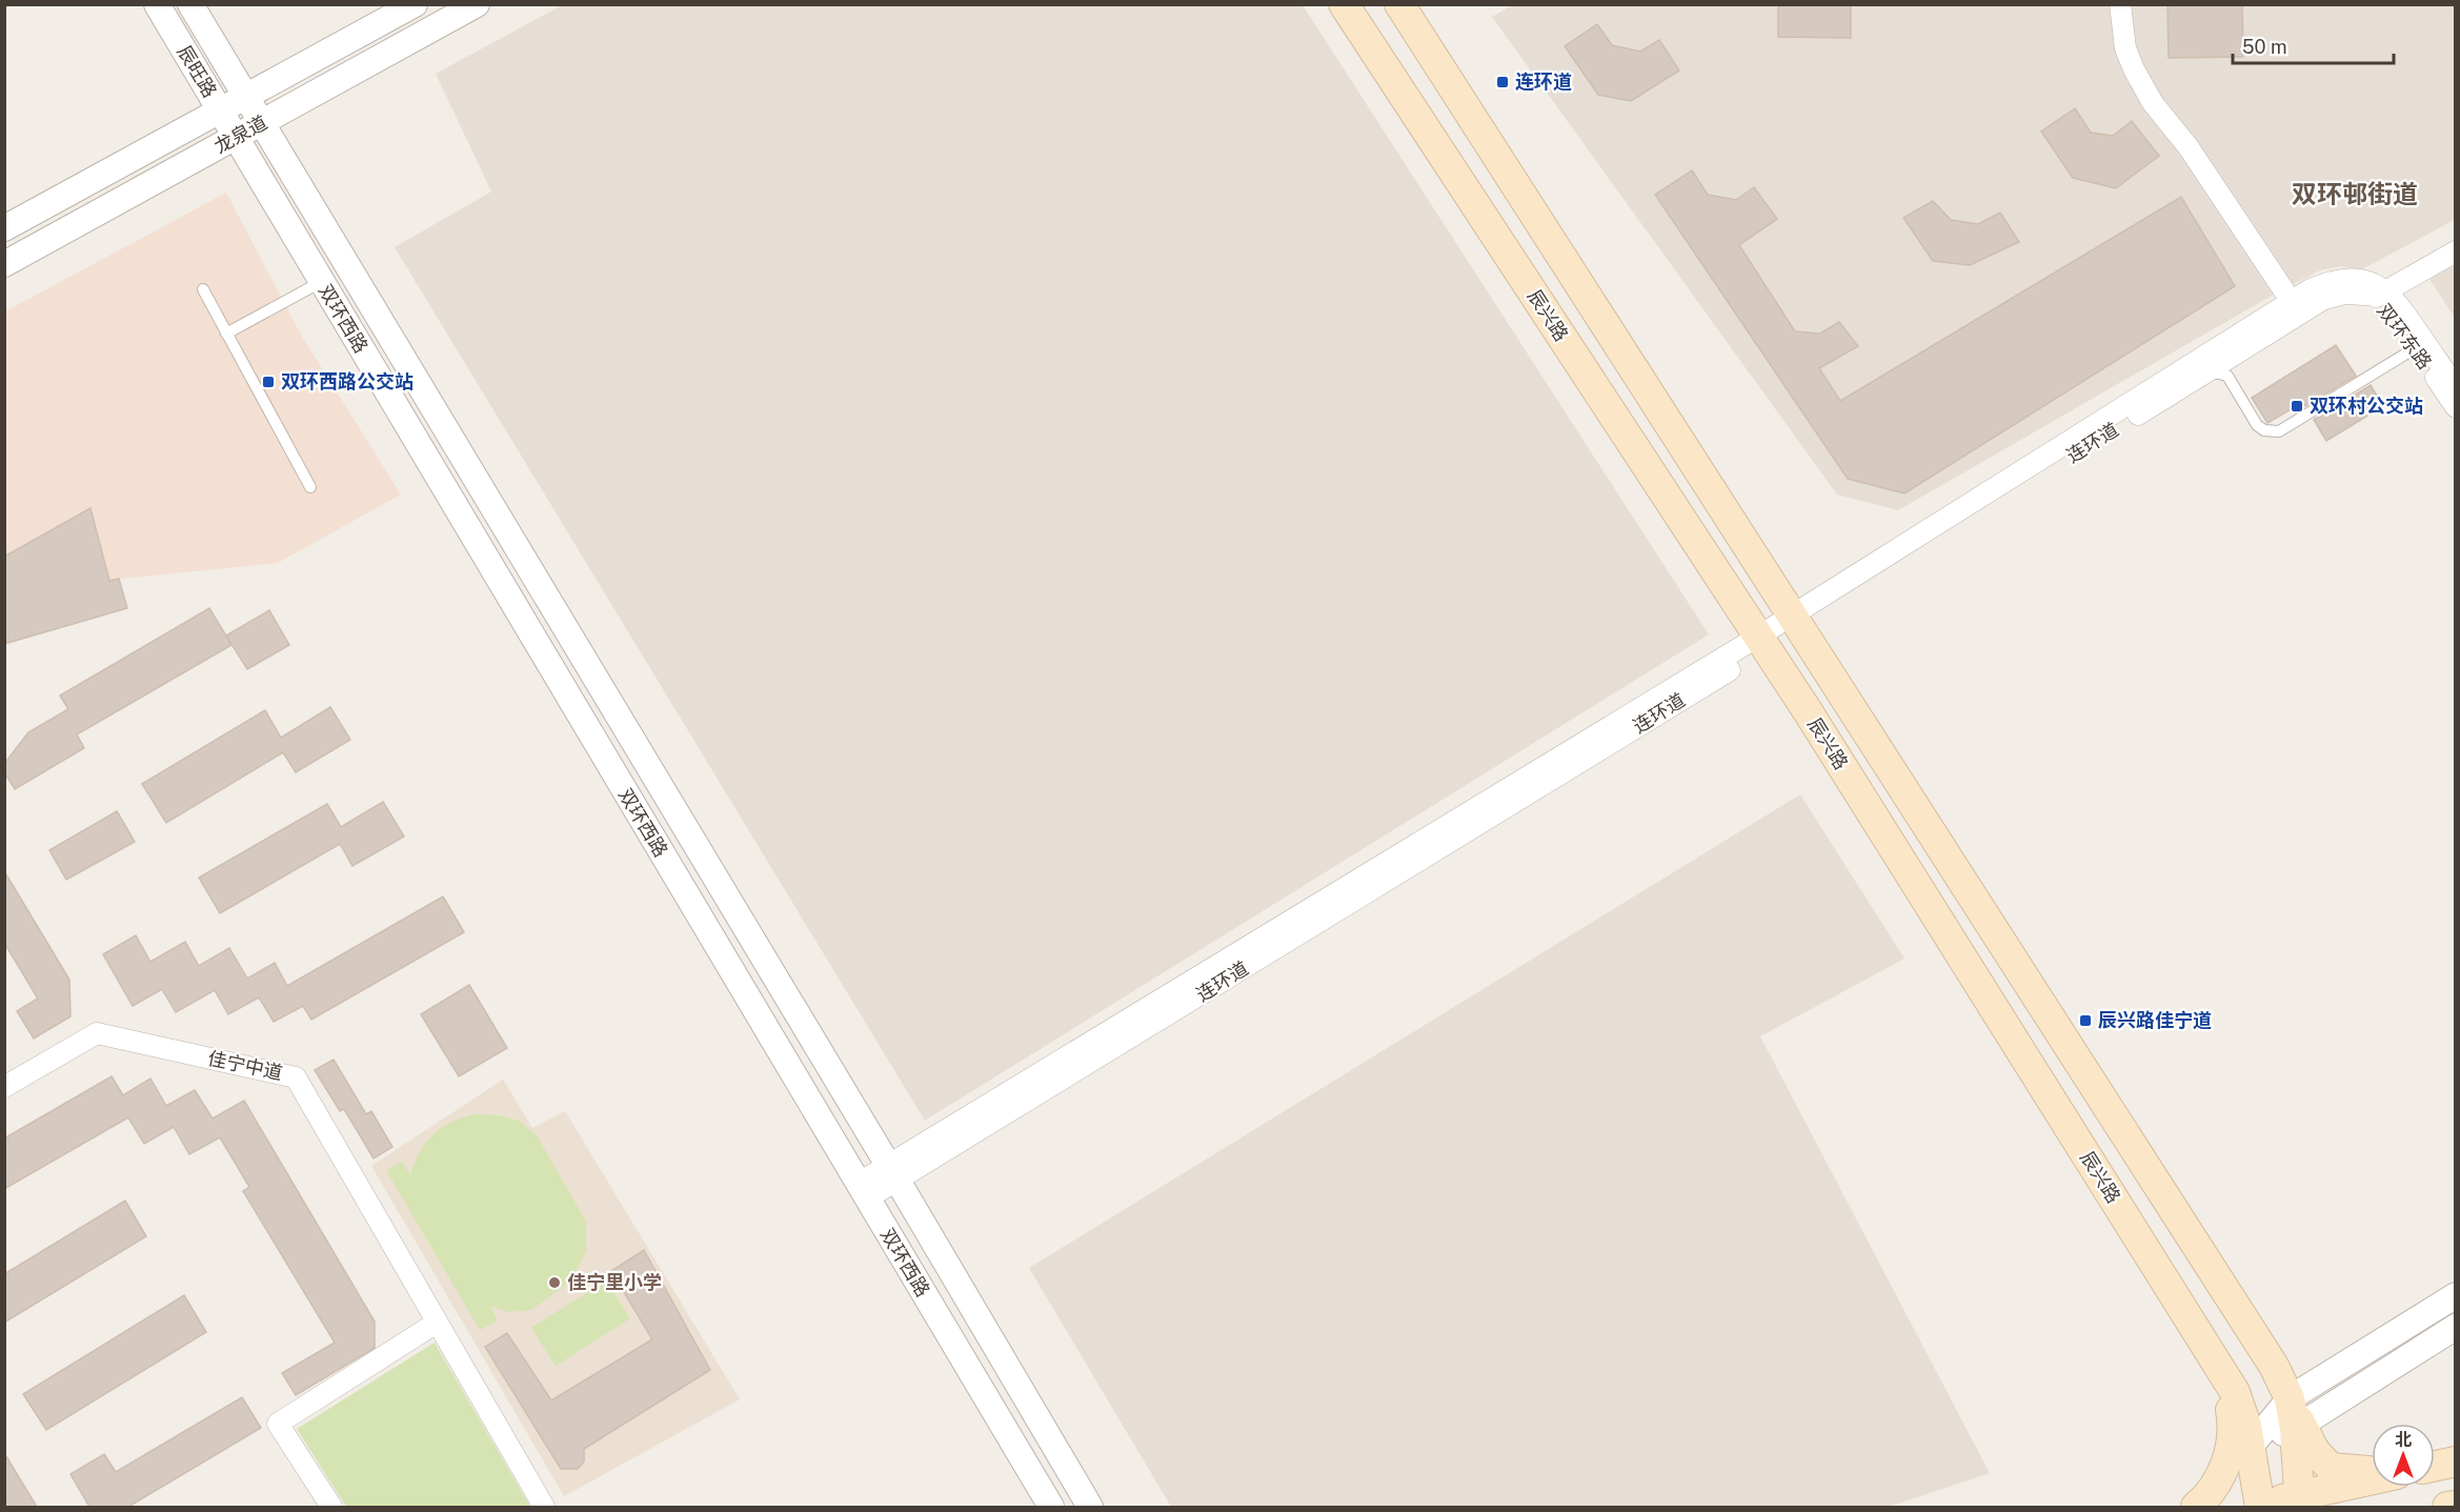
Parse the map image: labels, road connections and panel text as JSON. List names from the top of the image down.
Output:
{
  "streets": {
    "main road": ["辰兴路"],
    "street": [
      "辰旺路",
      "龙泉道",
      "双环西路",
      "双环东路",
      "连环道",
      "佳宁中道"
    ]
  },
  "crossings": [
    ["辰旺路", "龙泉道"],
    ["辰旺路", "双环西路"],
    ["龙泉道", "双环西路"],
    ["辰兴路", "连环道"],
    ["双环西路", "连环道"]
  ],
  "districts": ["双环邨街道"],
  "places": {
    "transit": [
      "连环道",
      "双环西路公交站",
      "双环村公交站",
      "辰兴路佳宁道"
    ],
    "other": ["佳宁里小学"]
  },
  "scale_bar": "50 m",
  "north": "top"
}
